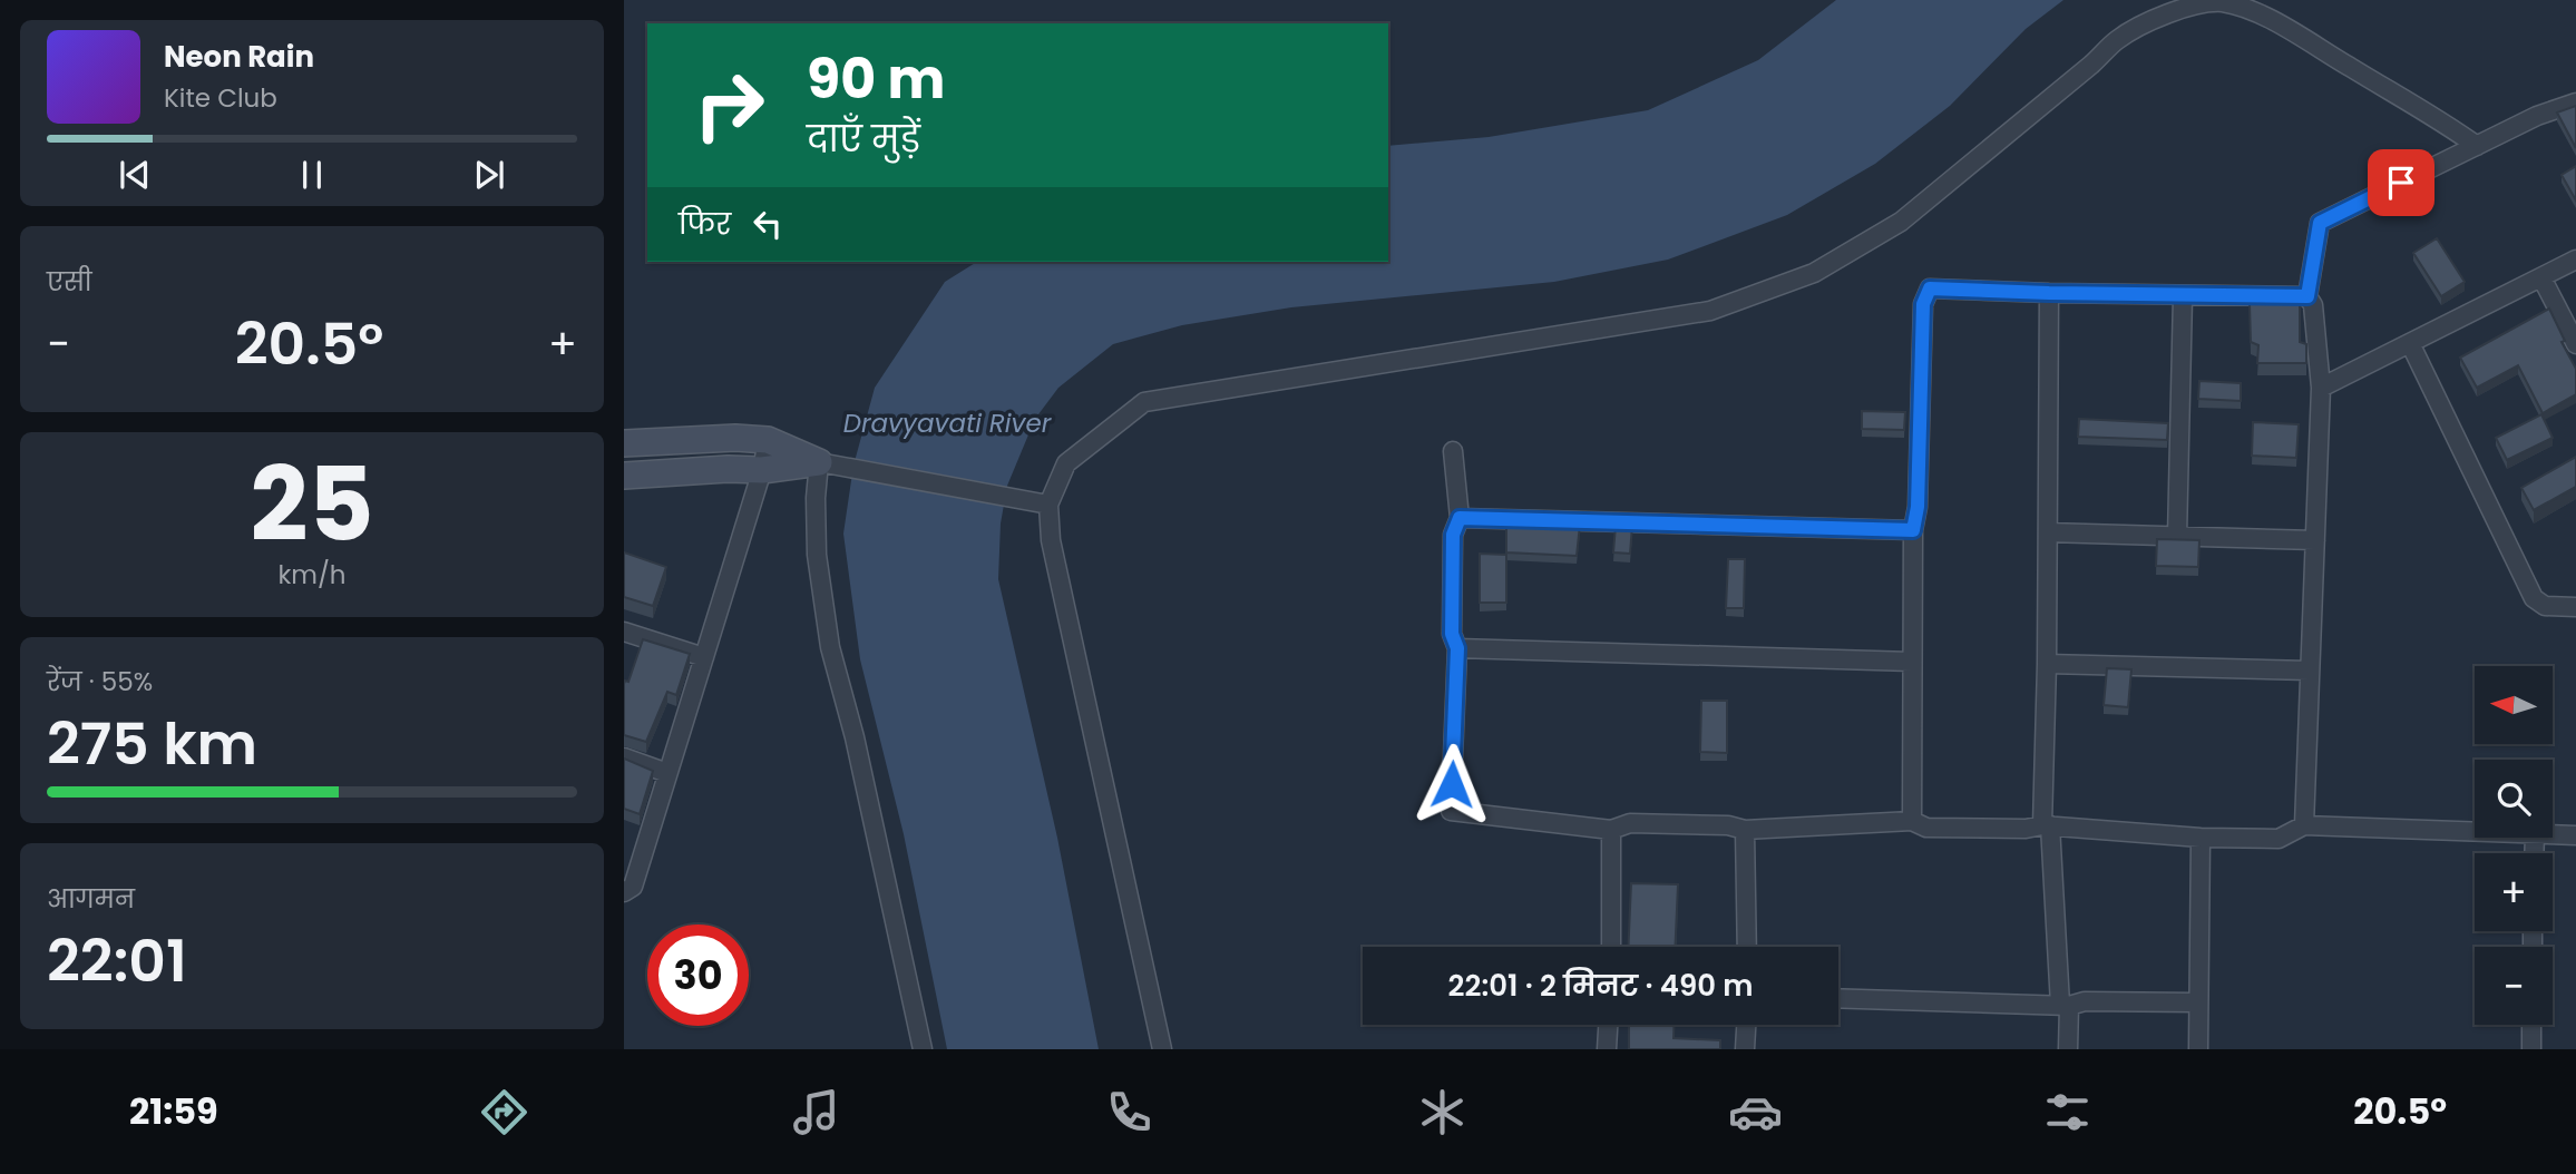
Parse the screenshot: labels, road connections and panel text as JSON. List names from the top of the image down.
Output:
{
  "water": ["Dravyavati River"],
  "north": "left",
  "page": {
    "turn": ["90 m", "दाएँ मुड़ें"],
    "song": ["Neon Rain", "Kite Club"],
    "then": "फिर",
    "tile": [
      "एसी",
      ["25", "km/h"],
      ["रेंज · 55%", "275 km"],
      ["आगमन", "22:01"]
    ],
    "heat": ["−", "20.5°", "+"],
    "map_buttons": ["+", "−"],
    "limit": "30",
    "trip": "22:01 · 2 मिनट · 490 m",
    "tabs": ["21:59", "20.5°"]
  }
}
